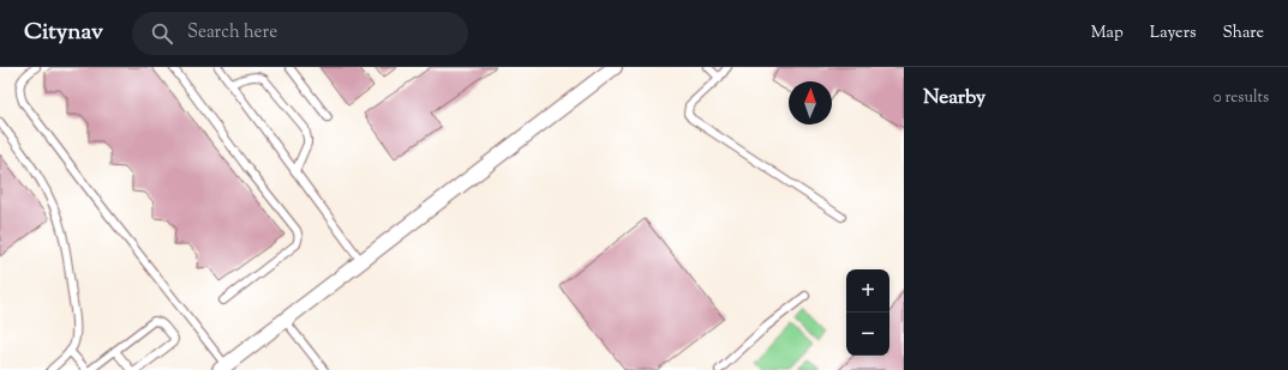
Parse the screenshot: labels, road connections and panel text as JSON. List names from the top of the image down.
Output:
{
  "north": "top",
  "page": {
    "header": "Citynav",
    "search": "Search here",
    "nav": ["Map", "Layers", "Share"],
    "heading": ["Nearby", "0 results"],
    "map_buttons": ["+", "−"]
  }
}
